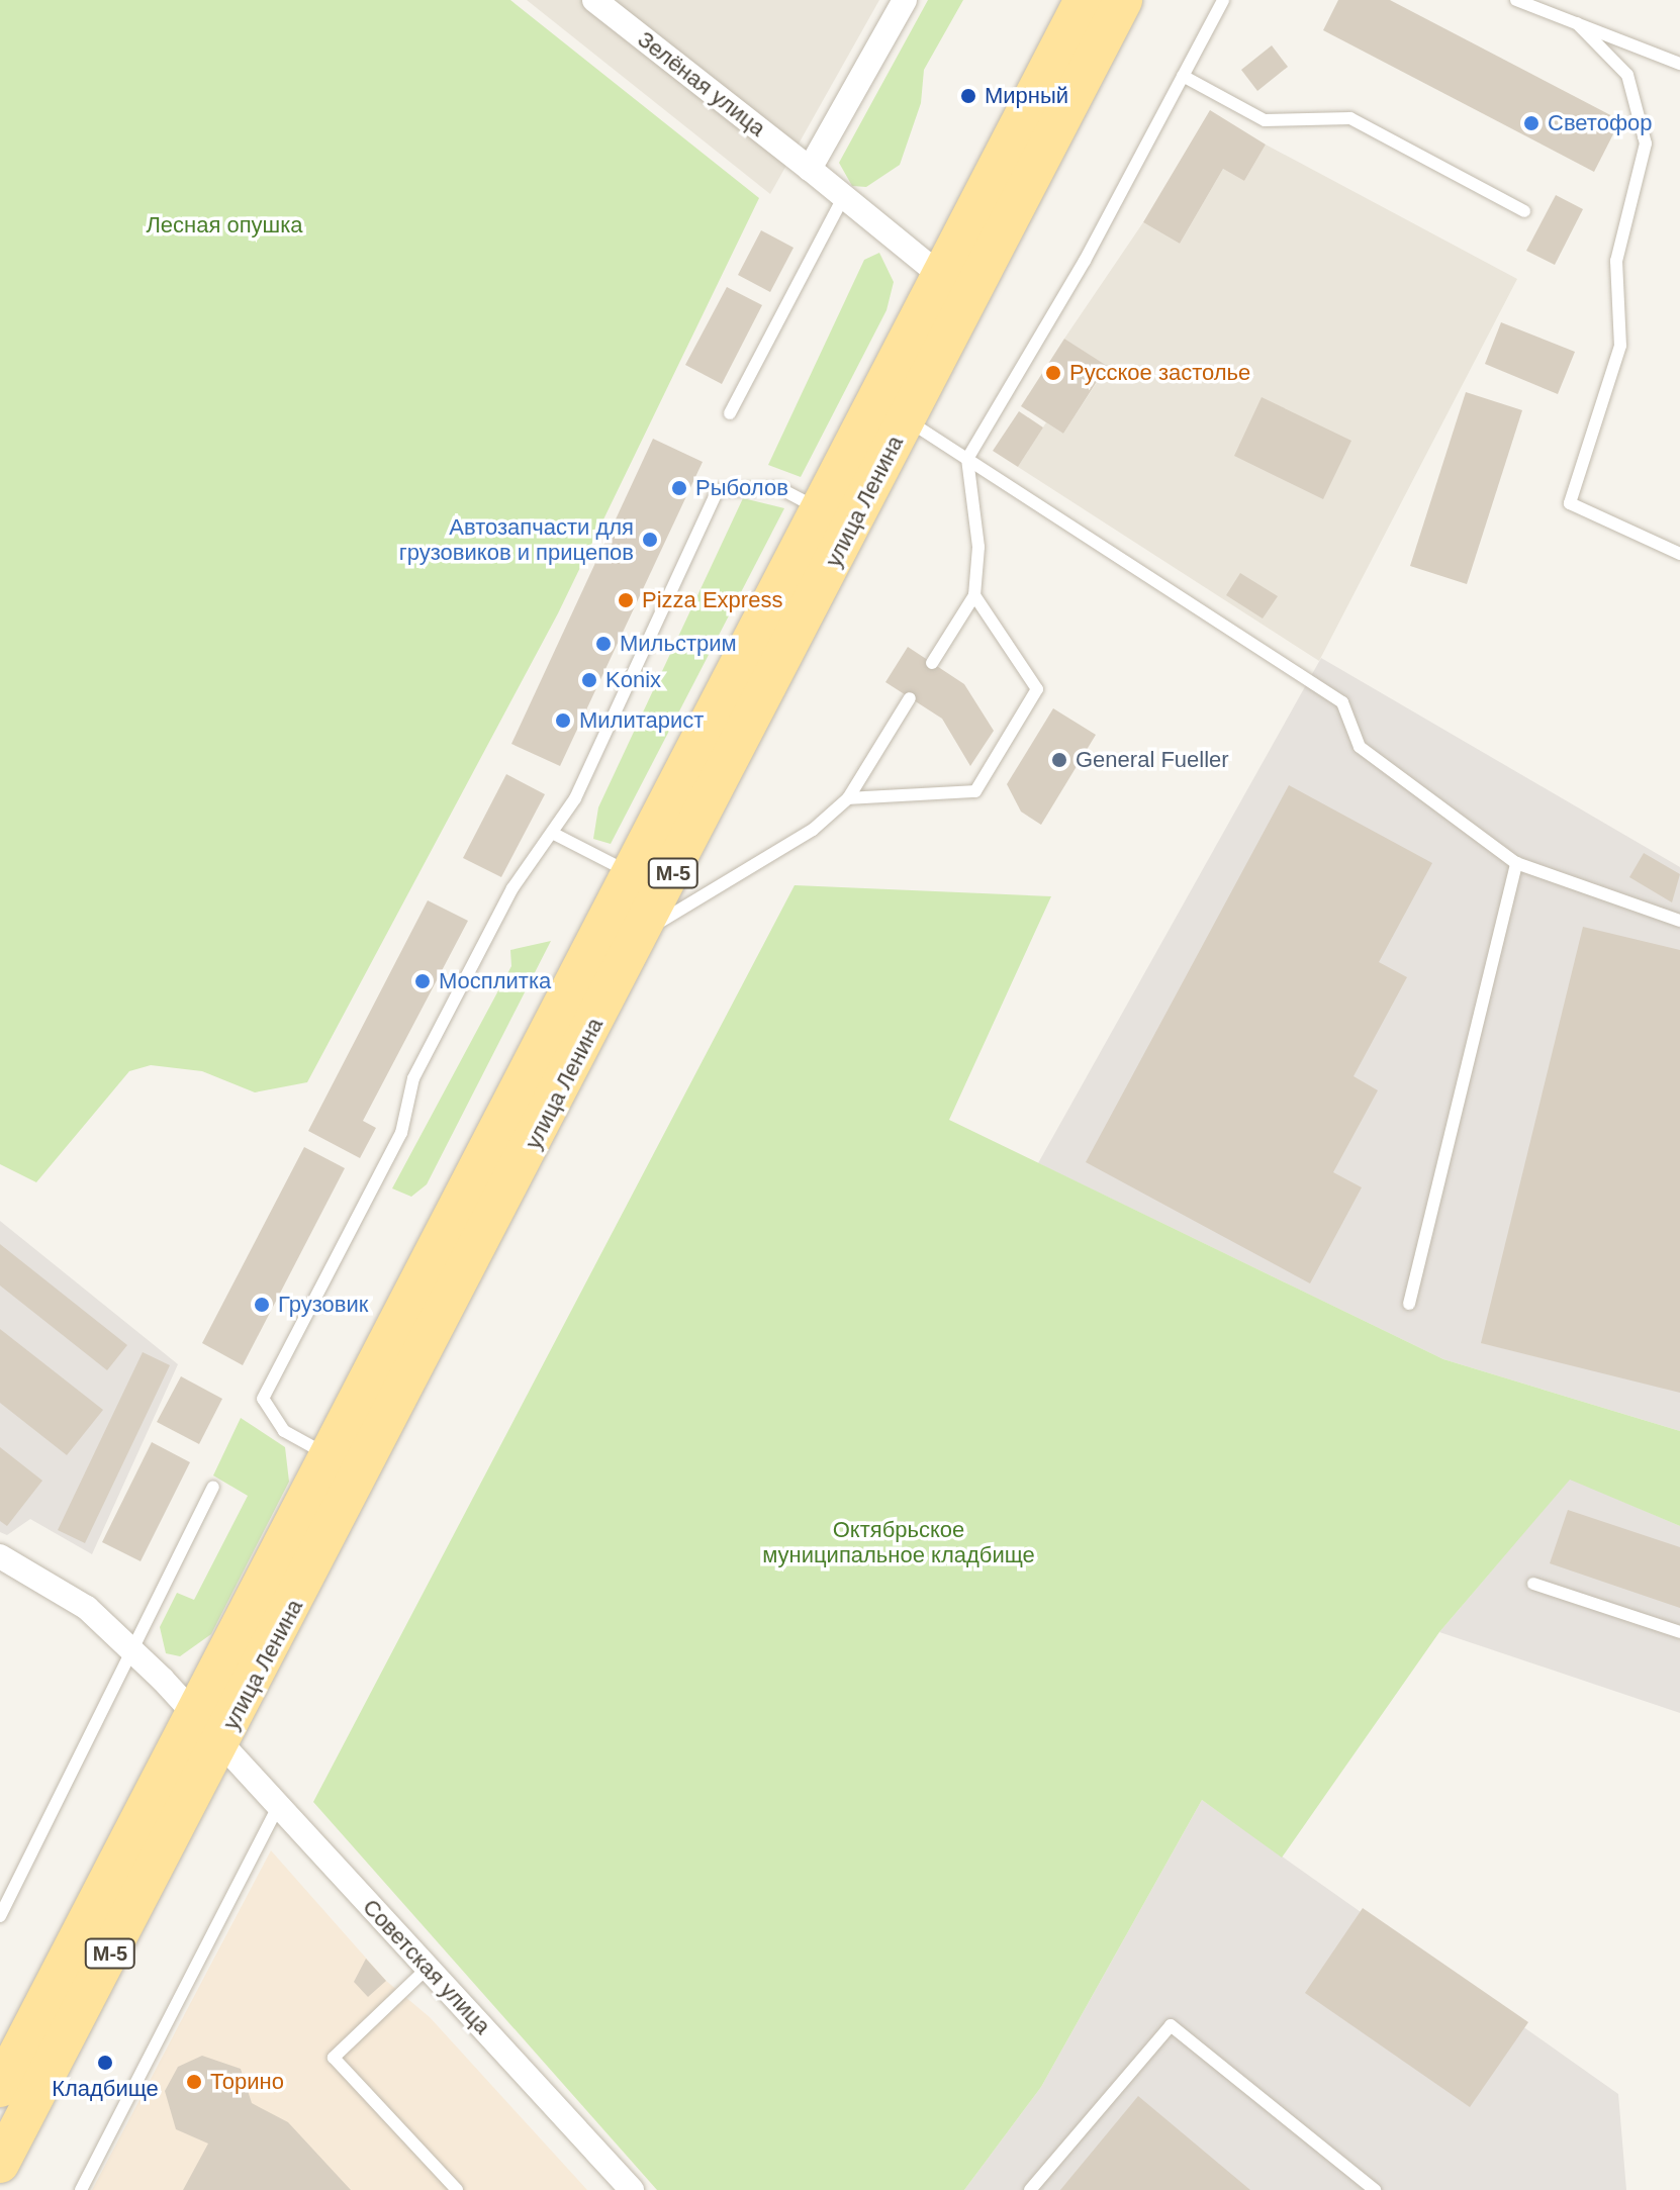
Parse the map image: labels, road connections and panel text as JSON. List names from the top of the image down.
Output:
{
  "streets": {
    "main road": ["улица Ленина", "М-5"],
    "street": ["Зелёная улица", "Советская улица"]
  },
  "crossings": [
    ["Зелёная улица", "улица Ленина"],
    ["улица Ленина", "Советская улица"]
  ],
  "parks": ["Лесная опушка", "Октябрьское муниципальное кладбище"],
  "places": [
    "Мирный",
    "Светофор",
    "Русское застолье",
    "Рыболов",
    "Автозапчасти для грузовиков и прицепов",
    "Pizza Express",
    "Мильстрим",
    "Konix",
    "Милитарист",
    "General Fueller",
    "Мосплитка",
    "Грузовик",
    "Кладбище",
    "Торино"
  ]
}
